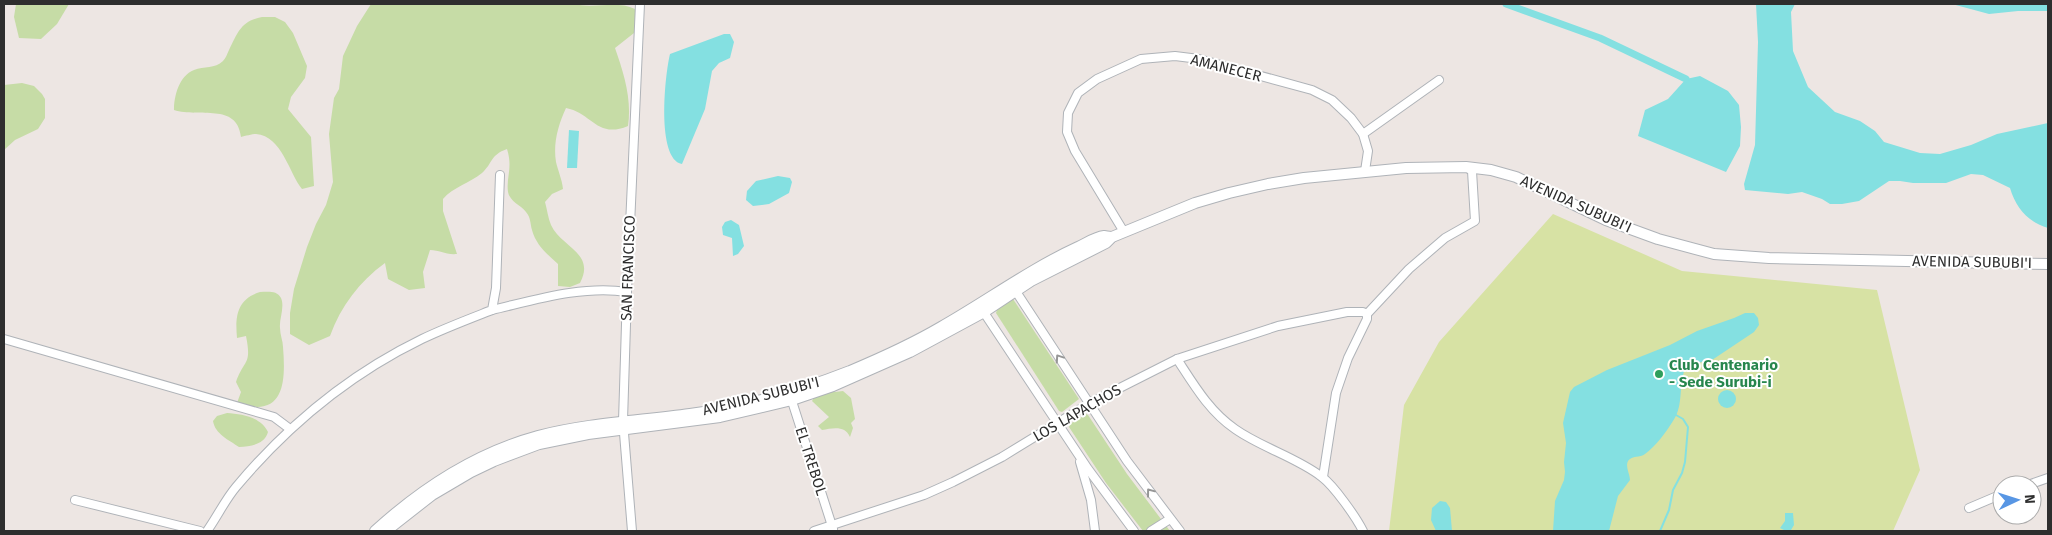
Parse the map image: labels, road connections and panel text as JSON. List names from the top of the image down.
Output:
{
  "streets": {
    "street": [
      "AMANECER",
      "AVENIDA SUBUBI'I",
      "SAN FRANCISCO",
      "LOS LAPACHOS",
      "EL TREBOL"
    ]
  },
  "crossings": [
    ["AMANECER", "AVENIDA SUBUBI'I"],
    ["AVENIDA SUBUBI'I", "SAN FRANCISCO"],
    ["AVENIDA SUBUBI'I", "EL TREBOL"],
    ["LOS LAPACHOS", "EL TREBOL"]
  ],
  "places": ["Club Centenario - Sede Surubi-i"],
  "north": "right"
}
